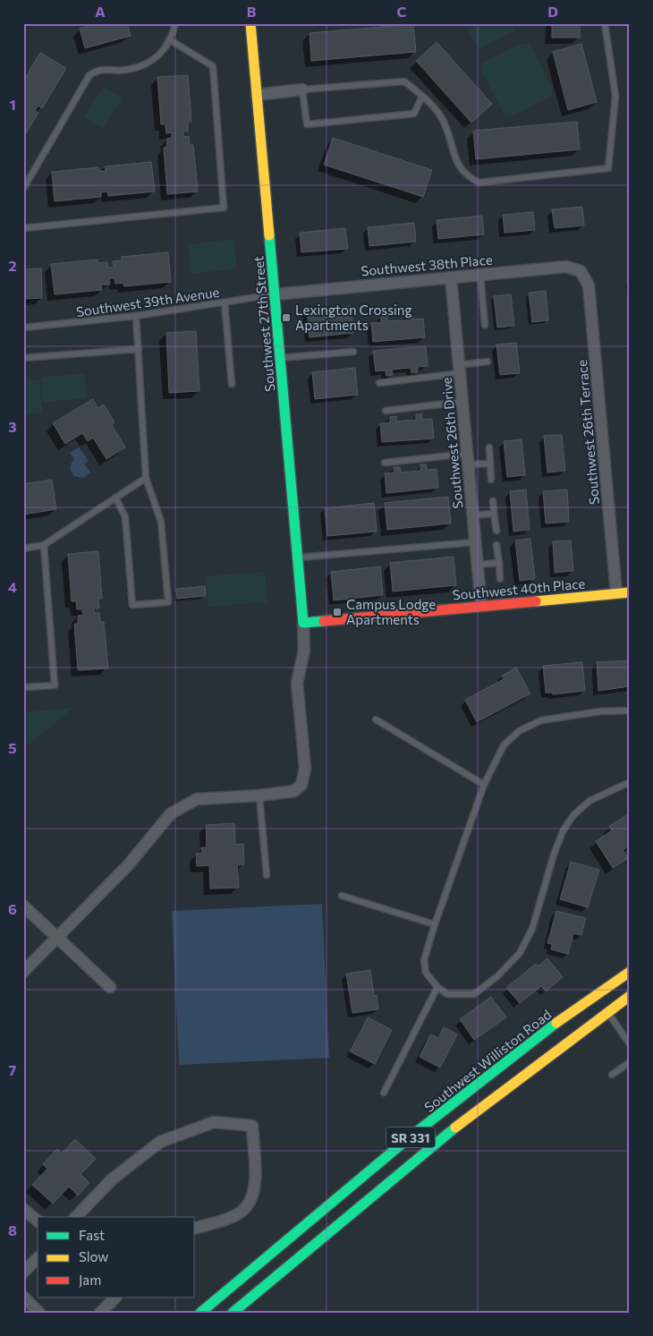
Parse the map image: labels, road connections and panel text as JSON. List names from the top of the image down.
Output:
{
  "streets": {
    "main road": [
      "Southwest 27th Street",
      "Southwest 40th Place",
      "Southwest Williston Road",
      "SR 331"
    ],
    "street": ["Southwest 38th Place", "Southwest 26th Terrace", "Southwest 26th Drive"],
    "lane": ["Southwest 39th Avenue"]
  },
  "crossings": [
    ["Southwest 38th Place", "Southwest 39th Avenue"],
    ["Southwest 38th Place", "Southwest 27th Street"],
    ["Southwest 38th Place", "Southwest 26th Terrace"],
    ["Southwest 38th Place", "Southwest 26th Drive"],
    ["Southwest 39th Avenue", "Southwest 27th Street"],
    ["Southwest 27th Street", "Southwest 40th Place"],
    ["Southwest 26th Terrace", "Southwest 40th Place"],
    ["Southwest 26th Drive", "Southwest 40th Place"]
  ],
  "places": {
    "transit": ["Lexington Crossing Apartments", "Campus Lodge Apartments"]
  },
  "legend": ["Fast", "Slow", "Jam"],
  "grid": {
    "columns": [
      "A",
      "B",
      "C",
      "D"
    ],
    "rows": [
      "1",
      "2",
      "3",
      "4",
      "5",
      "6",
      "7",
      "8"
    ]
  }
}
